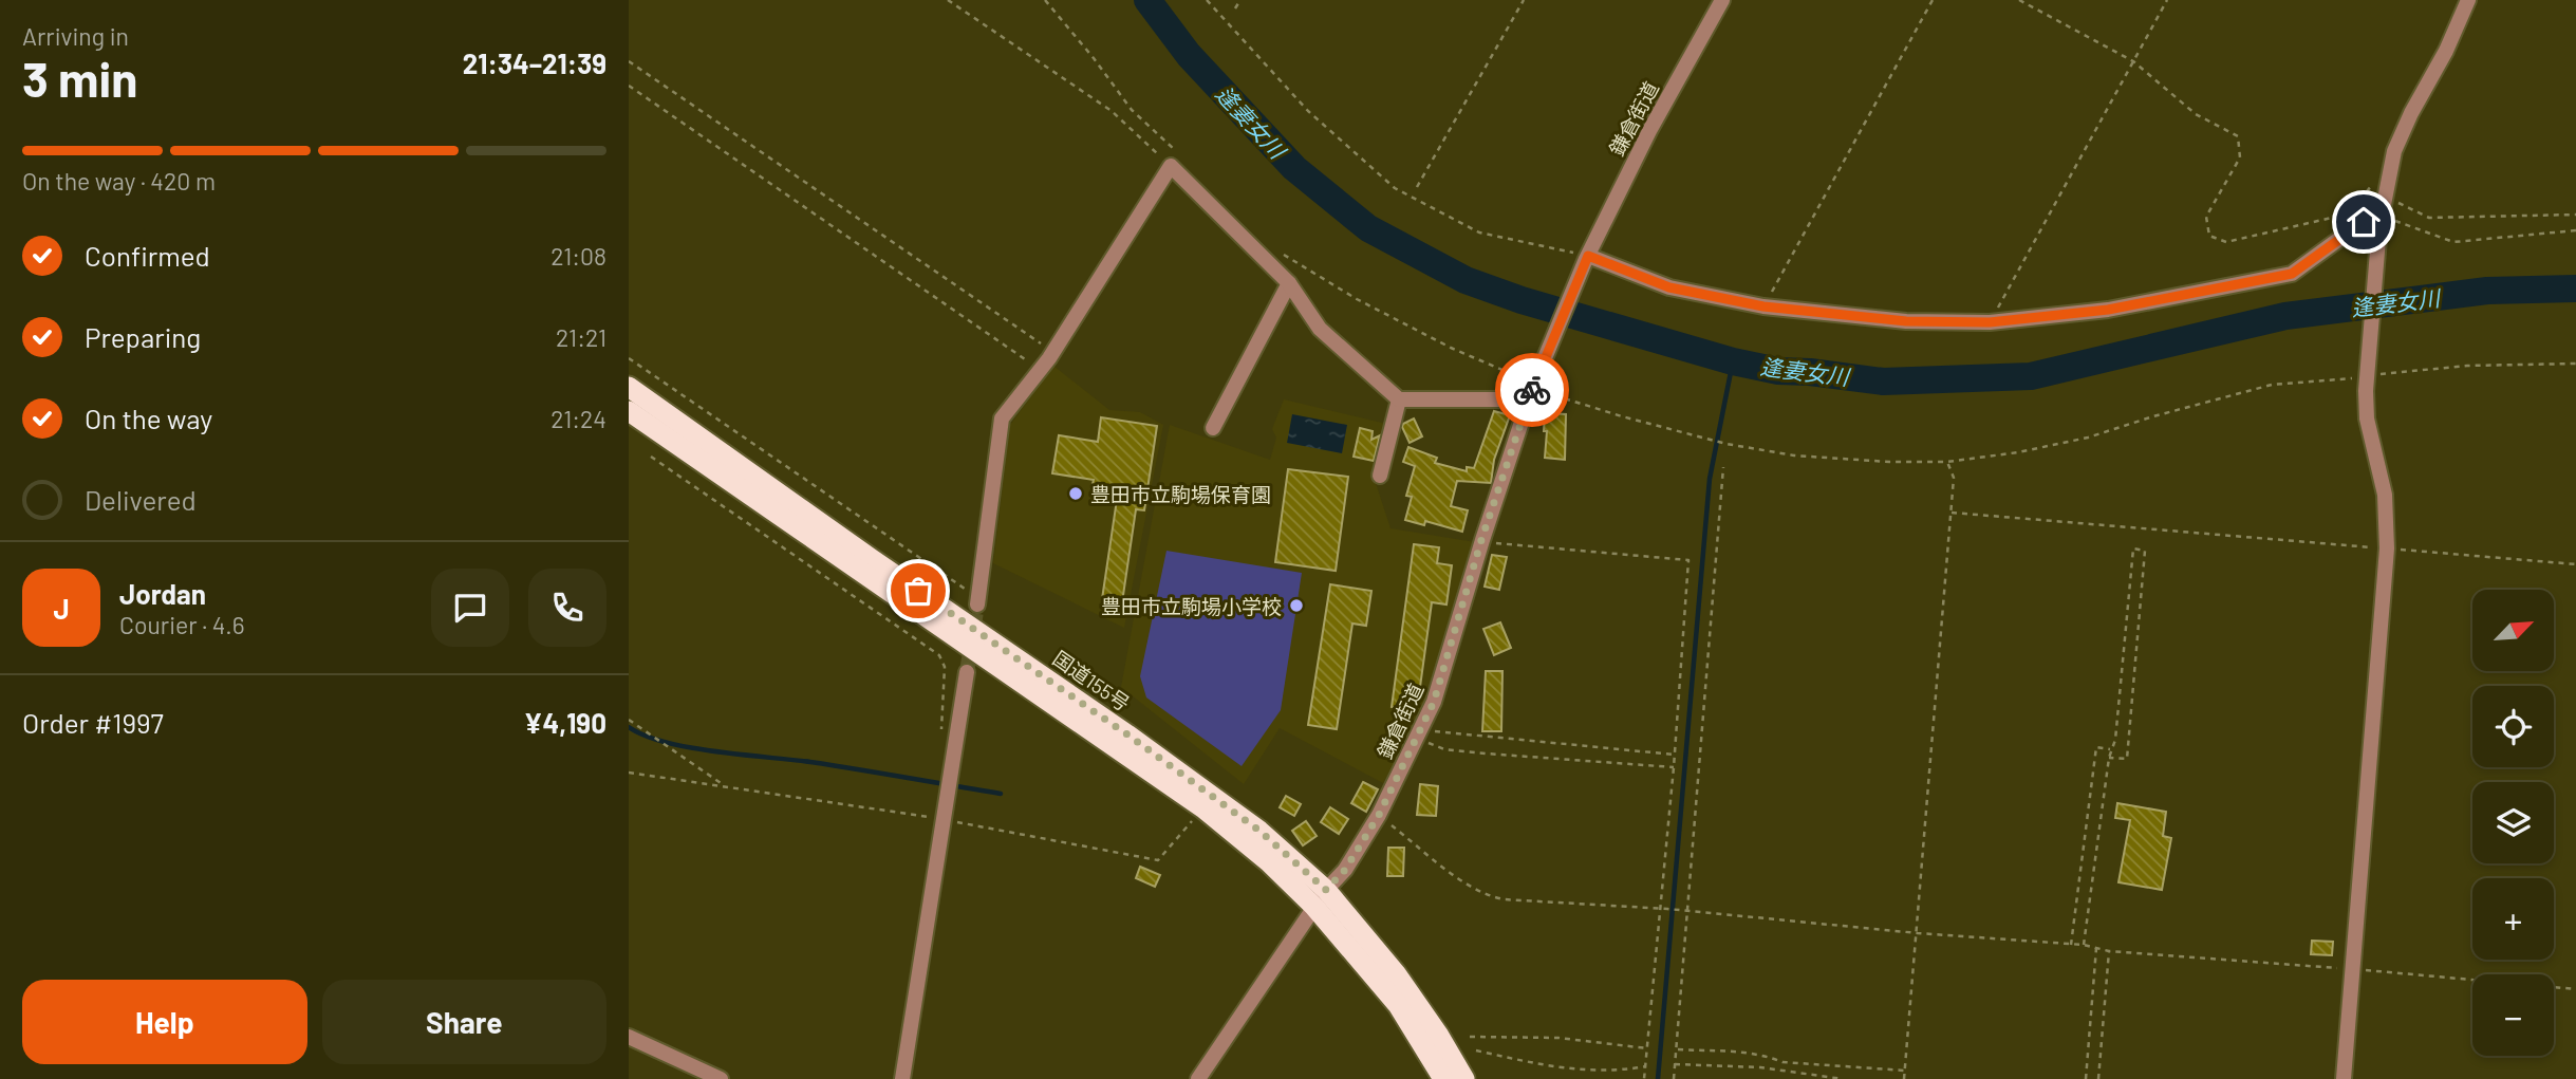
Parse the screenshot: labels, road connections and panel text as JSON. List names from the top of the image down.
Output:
{
  "streets": {
    "highway": ["国道155号"],
    "street": ["鎌倉街道"]
  },
  "crossings": [
    ["鎌倉街道", "国道155号"]
  ],
  "water": ["逢妻女川"],
  "places": ["豊田市立駒場保育園", "豊田市立駒場小学校"],
  "north": "top right",
  "page": {
    "heading": ["3 min", "Arriving in", "21:34–21:39"],
    "panel": [
      "Jordan",
      "Courier · 4.6",
      "Order #1997",
      "¥4,190"
    ],
    "bar": "On the way · 420 m",
    "list": [
      ["Confirmed", "21:08"],
      ["Preparing", "21:21"],
      ["On the way", "21:24"],
      "Delivered"
    ],
    "round": "J",
    "map_buttons": ["+", "−"],
    "buttons": ["Help", "Share"]
  }
}
